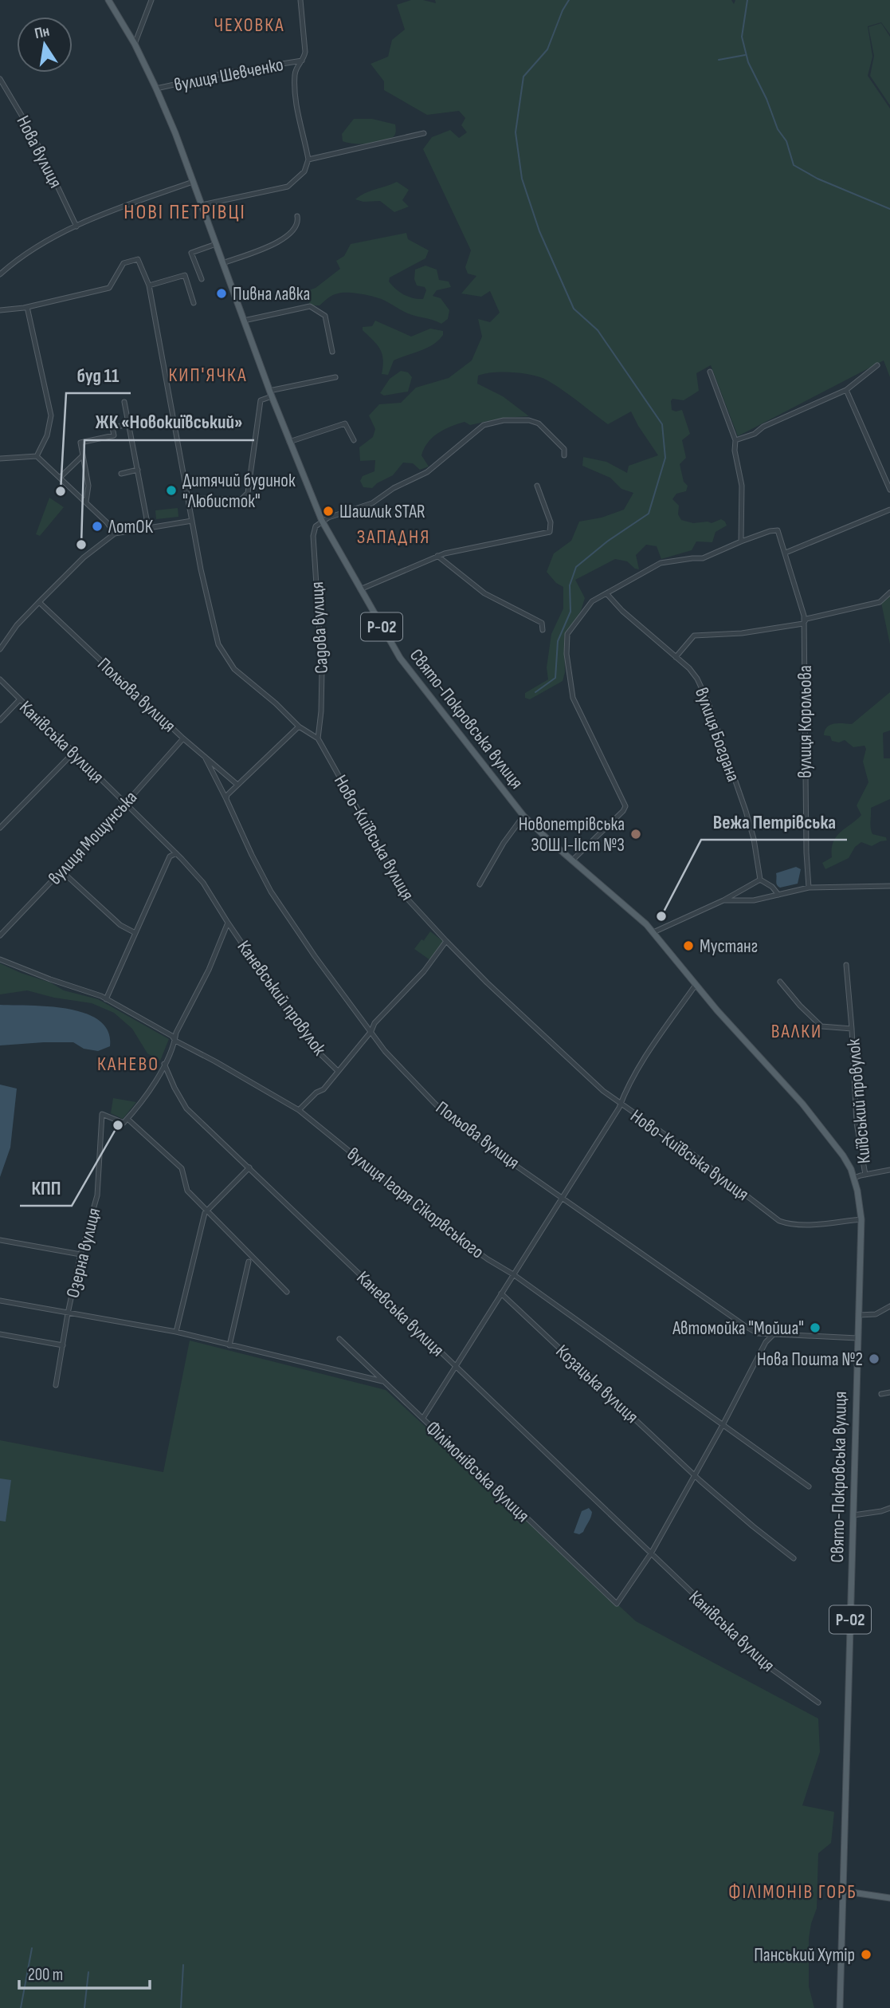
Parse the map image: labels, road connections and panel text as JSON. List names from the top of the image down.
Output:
{
  "streets": {
    "main road": ["Р-02", "Свято-Покровська вулиця"],
    "street": [
      "вулиця Шевченко",
      "Нова вулиця",
      "Садова вулиця",
      "Польова вулиця",
      "вулиця Корольова",
      "вулиця Богдана",
      "Канівська вулиця",
      "вулиця Мощунська",
      "Ново-Київська вулиця",
      "Каневський провулок",
      "Київський провулок",
      "вулиця Ігоря Сікорвського",
      "Озерна вулиця",
      "Каневська вулиця",
      "Козацька вулиця",
      "Філімонівська вулиця"
    ]
  },
  "crossings": [
    ["вулиця Шевченко", "Свято-Покровська вулиця"],
    ["Р-02", "Свято-Покровська вулиця"],
    ["Садова вулиця", "Свято-Покровська вулиця"],
    ["Садова вулиця", "Ново-Київська вулиця"],
    ["Польова вулиця", "Свято-Покровська вулиця"],
    ["Польова вулиця", "вулиця Мощунська"],
    ["Свято-Покровська вулиця", "Ново-Київська вулиця"],
    ["Канівська вулиця", "вулиця Мощунська"],
    ["Канівська вулиця", "Каневська вулиця"],
    ["Канівська вулиця", "Філімонівська вулиця"],
    ["Каневська вулиця", "Філімонівська вулиця"]
  ],
  "districts": [
    "ЧЕХОВКА",
    "НОВІ ПЕТРІВЦІ",
    "КИП'ЯЧКА",
    "ЗАПАДНЯ",
    "ВАЛКИ",
    "КАНЕВО",
    "ФІЛІМОНІВ ГОРБ"
  ],
  "places": [
    "Пивна лавка",
    "Дитячий будинок \"Любисток\"",
    "буд 11",
    "Шашлик STAR",
    "ЛотОК",
    "ЖК «Новокиївський»",
    "Новопетрівська ЗОШ I-IIст №3",
    "Вежа Петрівська",
    "Мустанг",
    "КПП",
    "Автомойка \"Мойша\"",
    "Нова Пошта №2",
    "Панський Хутір"
  ],
  "scale_bar": "200 m",
  "north": "top"
}
